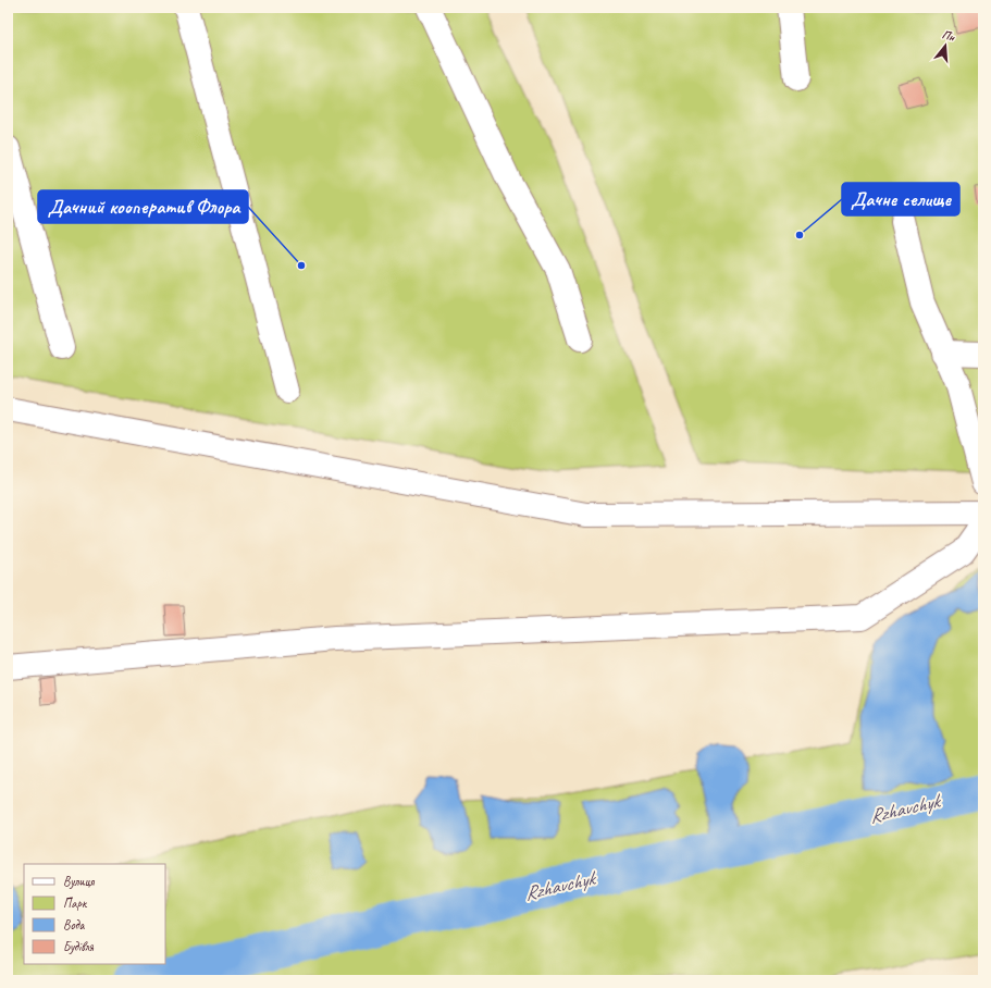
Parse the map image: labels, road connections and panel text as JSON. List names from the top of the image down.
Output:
{
  "water": ["Rzhavchyk"],
  "places": ["Дачне селище", "Дачний кооператив Флора"],
  "legend": [
    "Вулиця",
    "Парк",
    "Вода",
    "Будівля"
  ],
  "north": "top"
}
